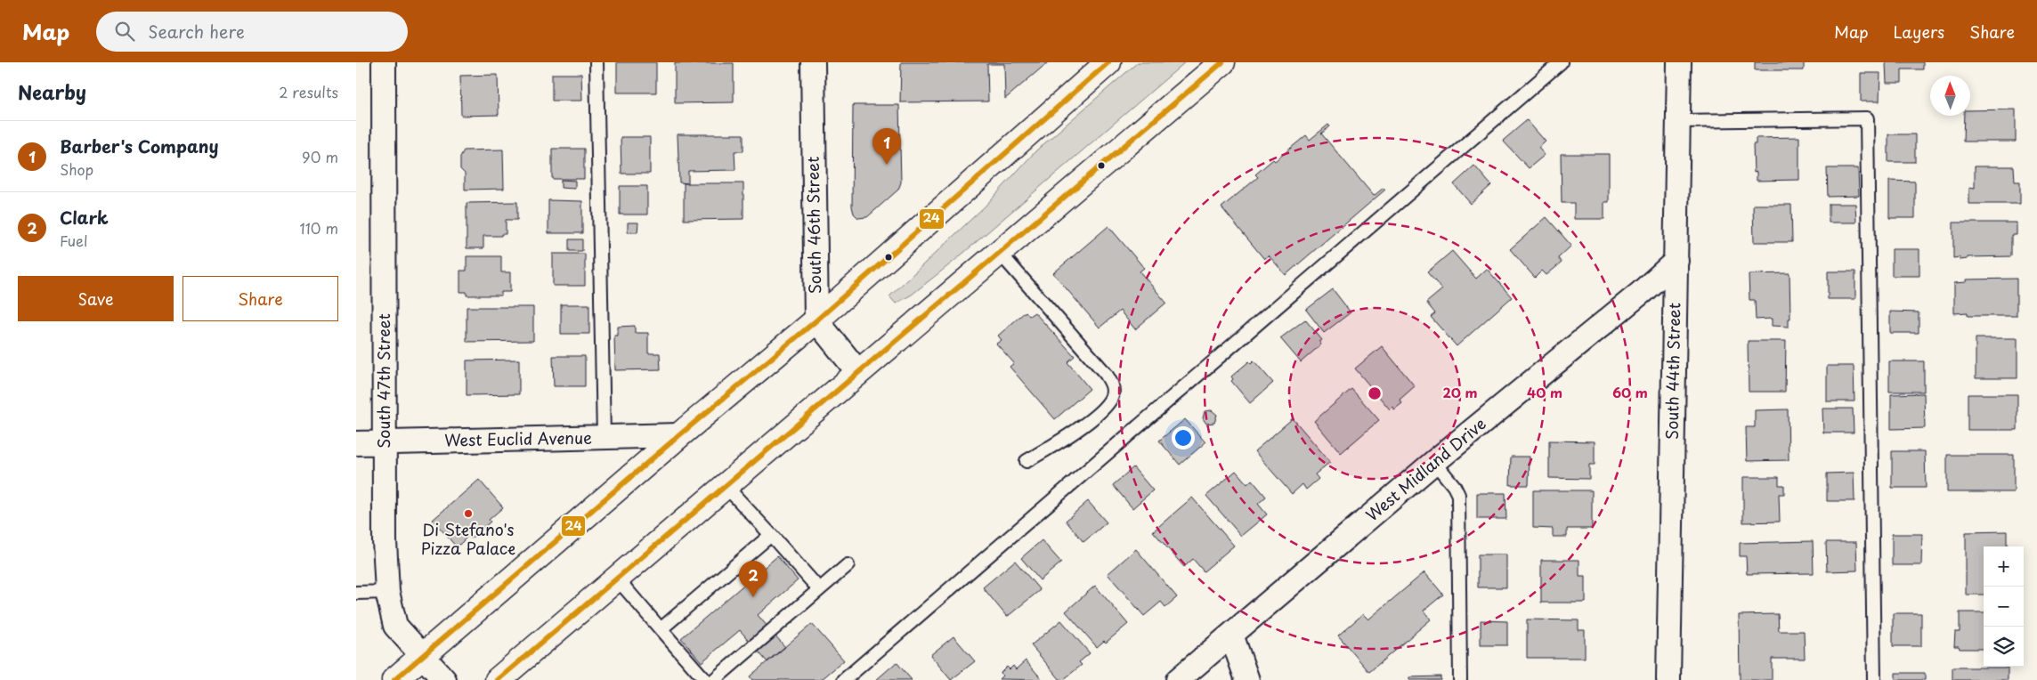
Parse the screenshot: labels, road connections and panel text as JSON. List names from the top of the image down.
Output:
{
  "streets": {
    "street": [
      "South 46th Street",
      "South 44th Street",
      "South 47th Street",
      "West Euclid Avenue",
      "West Midland Drive"
    ]
  },
  "crossings": [
    ["South 44th Street", "West Midland Drive"],
    ["South 47th Street", "West Euclid Avenue"]
  ],
  "places": ["Di Stefano's Pizza Palace"],
  "lines": ["transit line 24"],
  "north": "top",
  "page": {
    "header": "Map",
    "search": "Search here",
    "nav": ["Map", "Layers", "Share"],
    "heading": ["Nearby", "2 results"],
    "list": [
      {
        "mark": "1",
        "name": "Barber's Company",
        "note": "Shop",
        "value": "90 m"
      },
      {
        "mark": "2",
        "name": "Clark",
        "note": "Fuel",
        "value": "110 m"
      }
    ],
    "pins": ["1", "2"],
    "buttons": ["Save", "Share"],
    "map_buttons": ["+", "−"]
  },
  "rings": ["20 m", "40 m", "60 m"]
}
